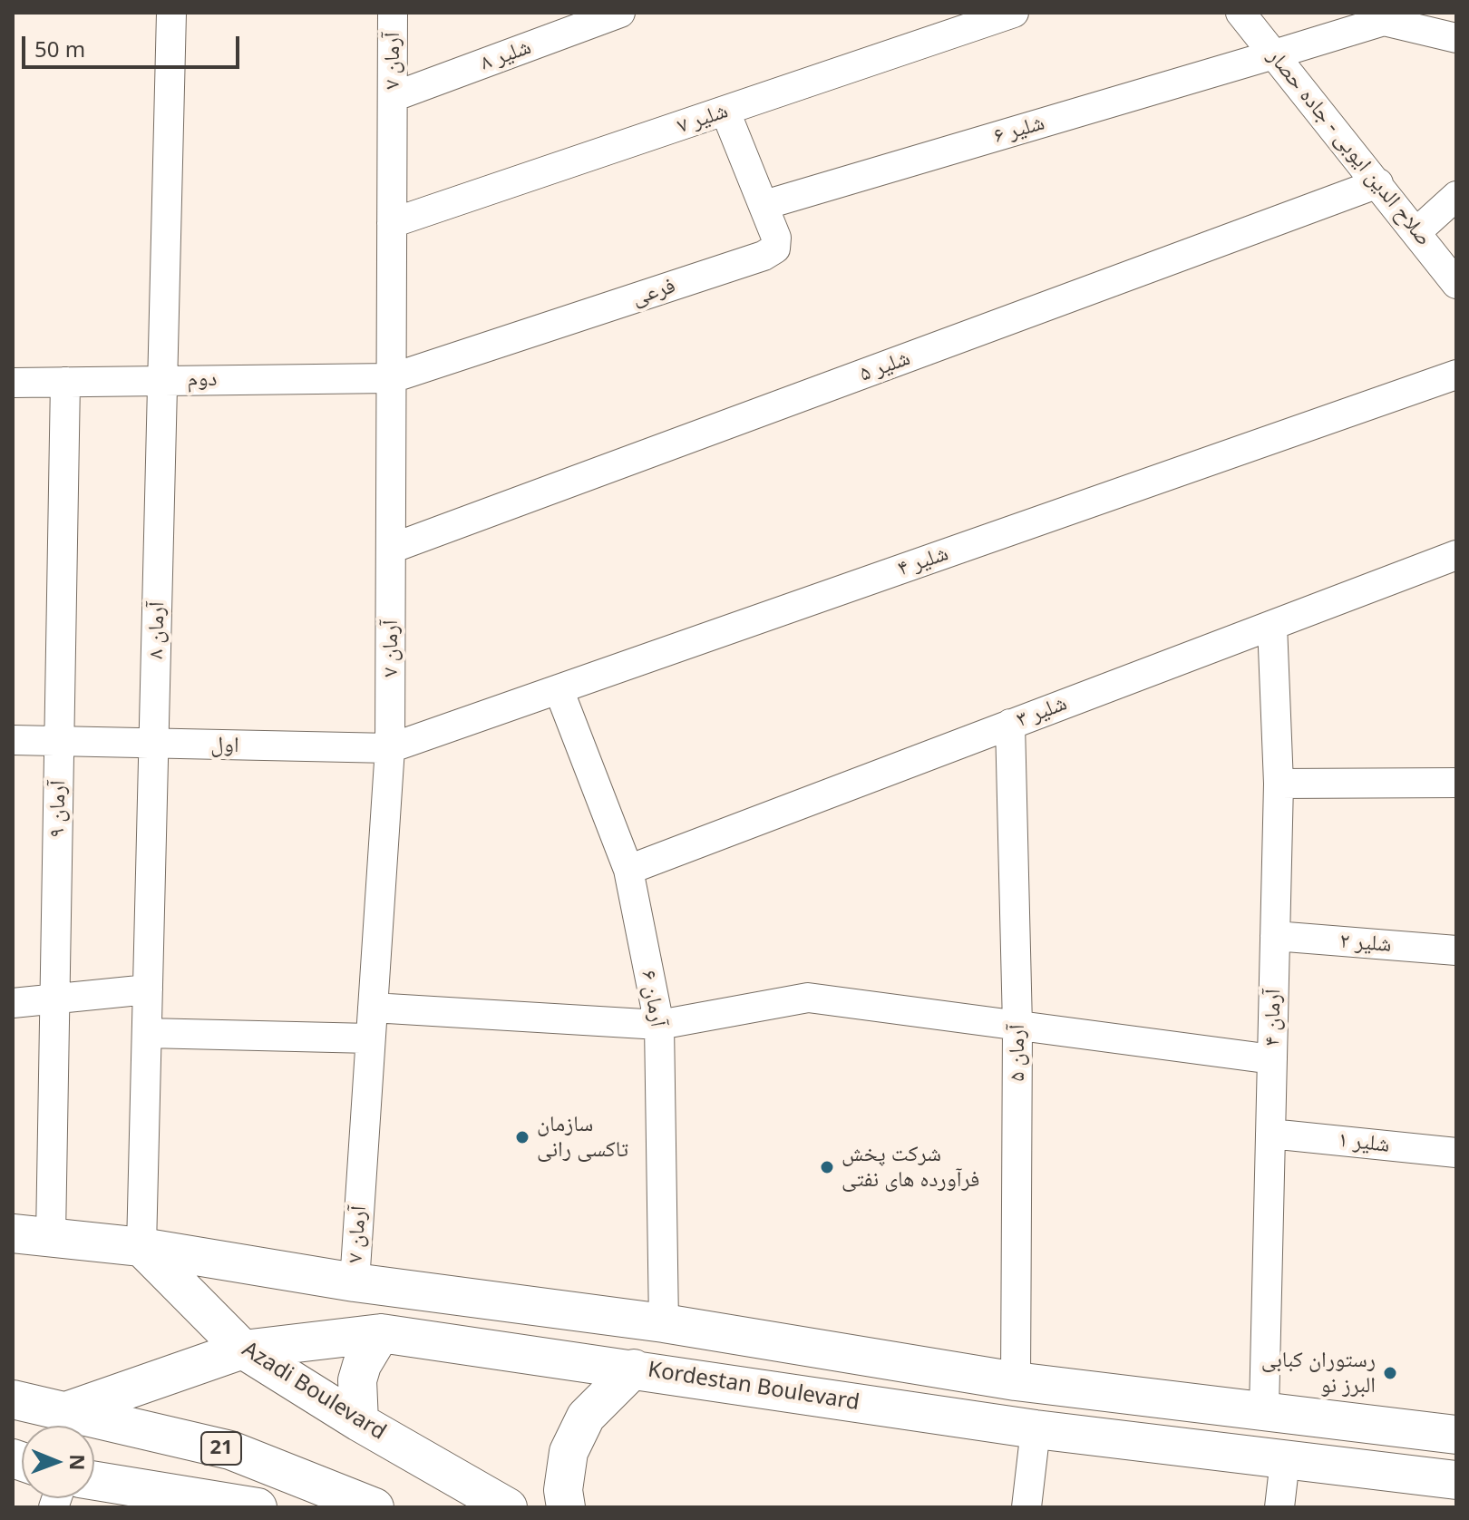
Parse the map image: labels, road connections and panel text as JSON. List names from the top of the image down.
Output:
{
  "streets": {
    "main road": ["Kordestan Boulevard", "Azadi Boulevard", "21"],
    "street": [
      "شلیر ۸",
      "آرمان ۷",
      "شلیر ۷",
      "شلیر ۶",
      "صلاح الدین ایوبی - جاده حصار",
      "فرعی",
      "شلیر ۵",
      "دوم",
      "شلیر ۴",
      "آرمان ۸",
      "شلیر ۳",
      "اول",
      "آرمان ۹",
      "شلیر ۲",
      "آرمان ۶",
      "آرمان ۴",
      "آرمان ۵",
      "شلیر ۱"
    ]
  },
  "crossings": [
    ["شلیر ۸", "آرمان ۷"],
    ["آرمان ۷", "شلیر ۷"],
    ["آرمان ۷", "فرعی"],
    ["آرمان ۷", "شلیر ۵"],
    ["آرمان ۷", "دوم"],
    ["آرمان ۷", "شلیر ۴"],
    ["آرمان ۷", "اول"],
    ["شلیر ۷", "فرعی"],
    ["شلیر ۶", "صلاح الدین ایوبی - جاده حصار"],
    ["شلیر ۶", "فرعی"],
    ["صلاح الدین ایوبی - جاده حصار", "شلیر ۵"],
    ["فرعی", "دوم"],
    ["دوم", "آرمان ۸"],
    ["دوم", "آرمان ۹"],
    ["شلیر ۴", "اول"],
    ["شلیر ۴", "آرمان ۶"],
    ["آرمان ۸", "اول"],
    ["آرمان ۸", "Azadi Boulevard"],
    ["شلیر ۳", "آرمان ۶"],
    ["شلیر ۳", "آرمان ۴"],
    ["شلیر ۳", "آرمان ۵"],
    ["اول", "آرمان ۹"],
    ["شلیر ۲", "آرمان ۴"],
    ["آرمان ۴", "شلیر ۱"],
    ["Kordestan Boulevard", "Azadi Boulevard"],
    ["Kordestan Boulevard", "21"]
  ],
  "places": ["سازمان تاکسی رانی", "شرکت پخش فرآورده های نفتی", "رستوران کبابی البرز نو"],
  "scale_bar": "50 m",
  "north": "right"
}
